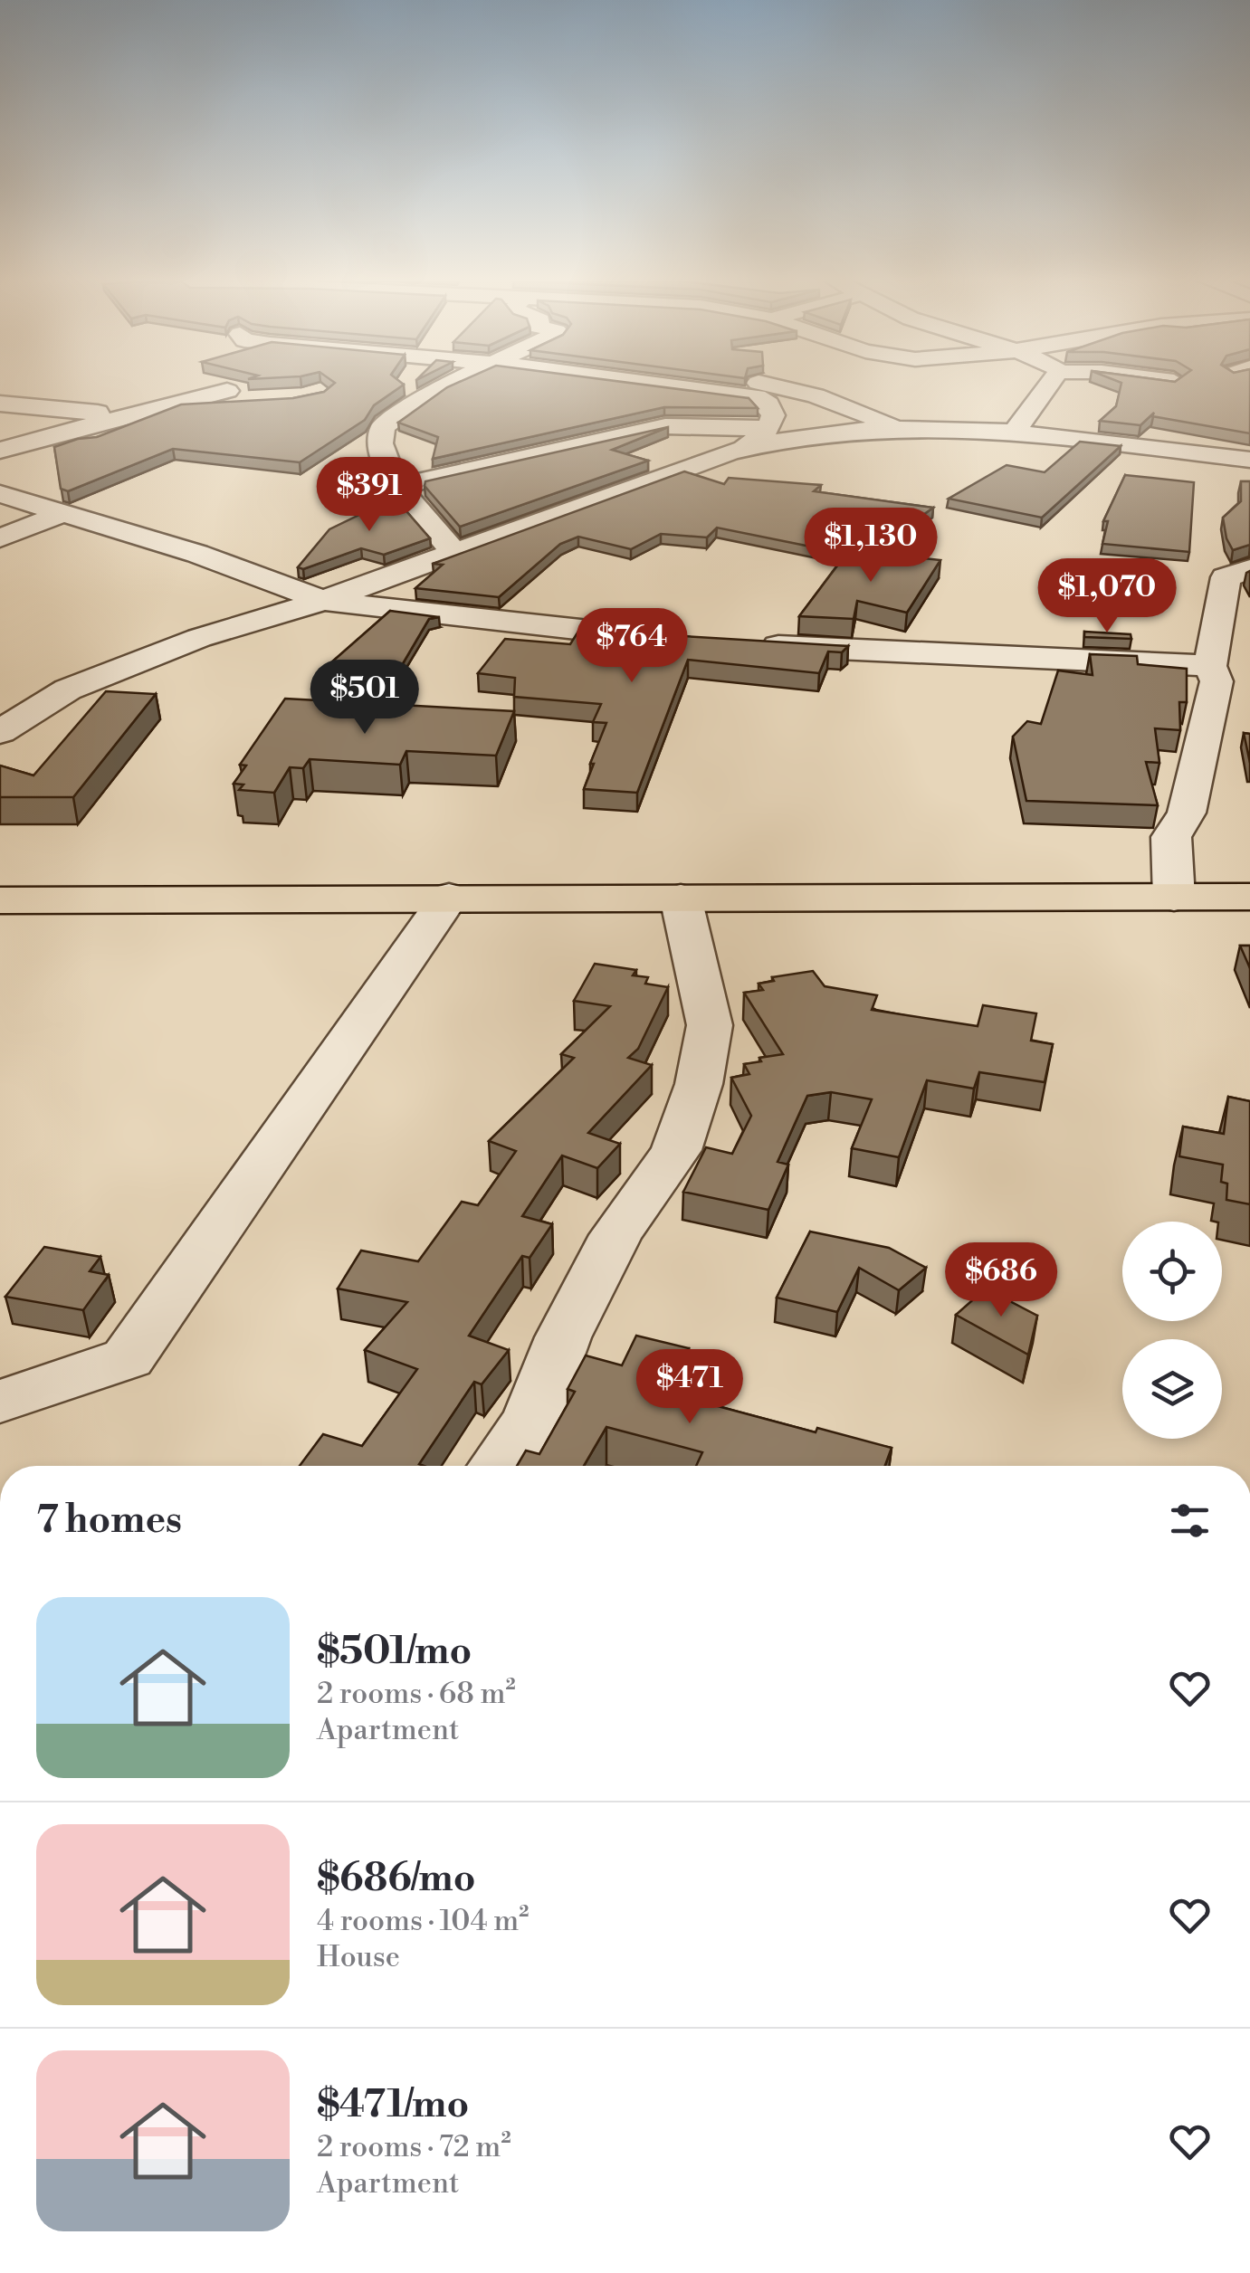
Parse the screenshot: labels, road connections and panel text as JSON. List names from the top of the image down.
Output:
{
  "page": {
    "price": [
      "$391",
      "$1,130",
      "$1,070",
      "$764",
      "$501",
      "$686",
      "$471"
    ],
    "heading": "7 homes",
    "list": [
      {
        "name": "$501/mo",
        "note": "2 rooms · 68 m² · Apartment"
      },
      {
        "name": "$686/mo",
        "note": "4 rooms · 104 m² · House"
      },
      {
        "name": "$471/mo",
        "note": "2 rooms · 72 m² · Apartment"
      }
    ]
  }
}
